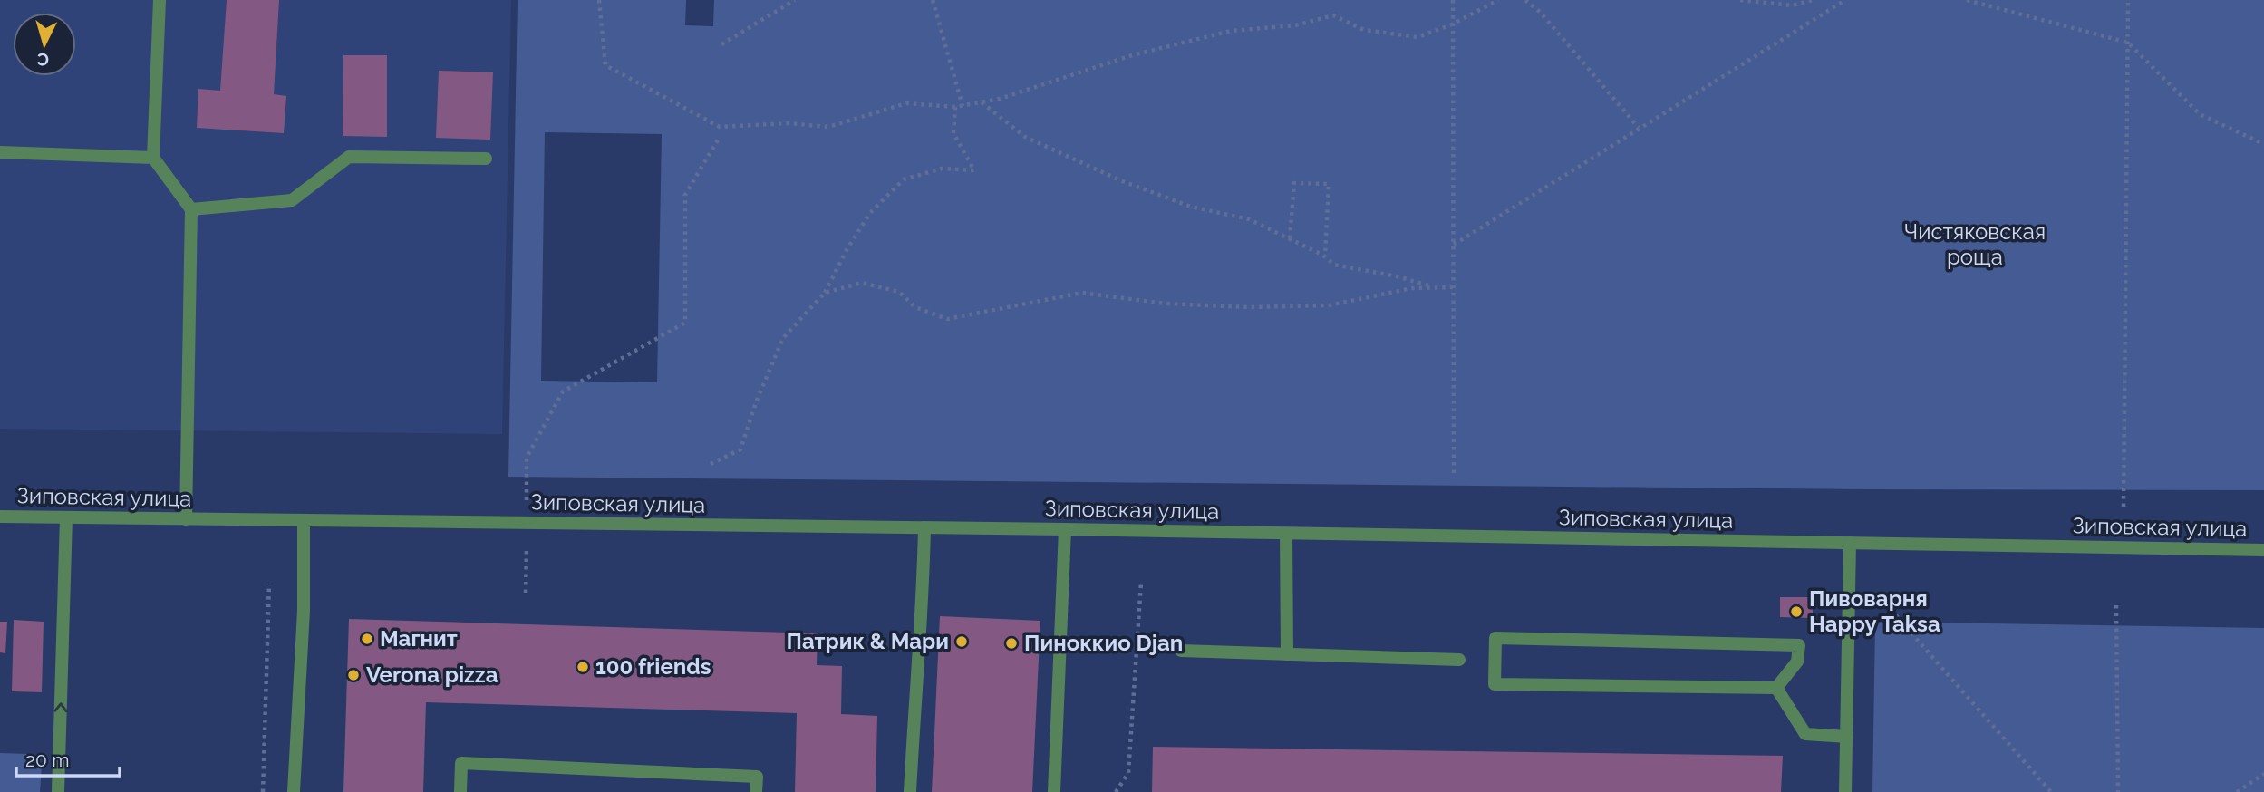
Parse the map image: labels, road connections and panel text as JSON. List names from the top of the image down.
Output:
{
  "streets": {
    "street": ["Зиповская улица"]
  },
  "parks": ["Чистяковская роща"],
  "places": [
    "Пивоварня Happy Taksa",
    "Магнит",
    "Патрик & Мари",
    "Пиноккио Djan",
    "100 friends",
    "Verona pizza"
  ],
  "scale_bar": "20 m",
  "north": "bottom"
}
